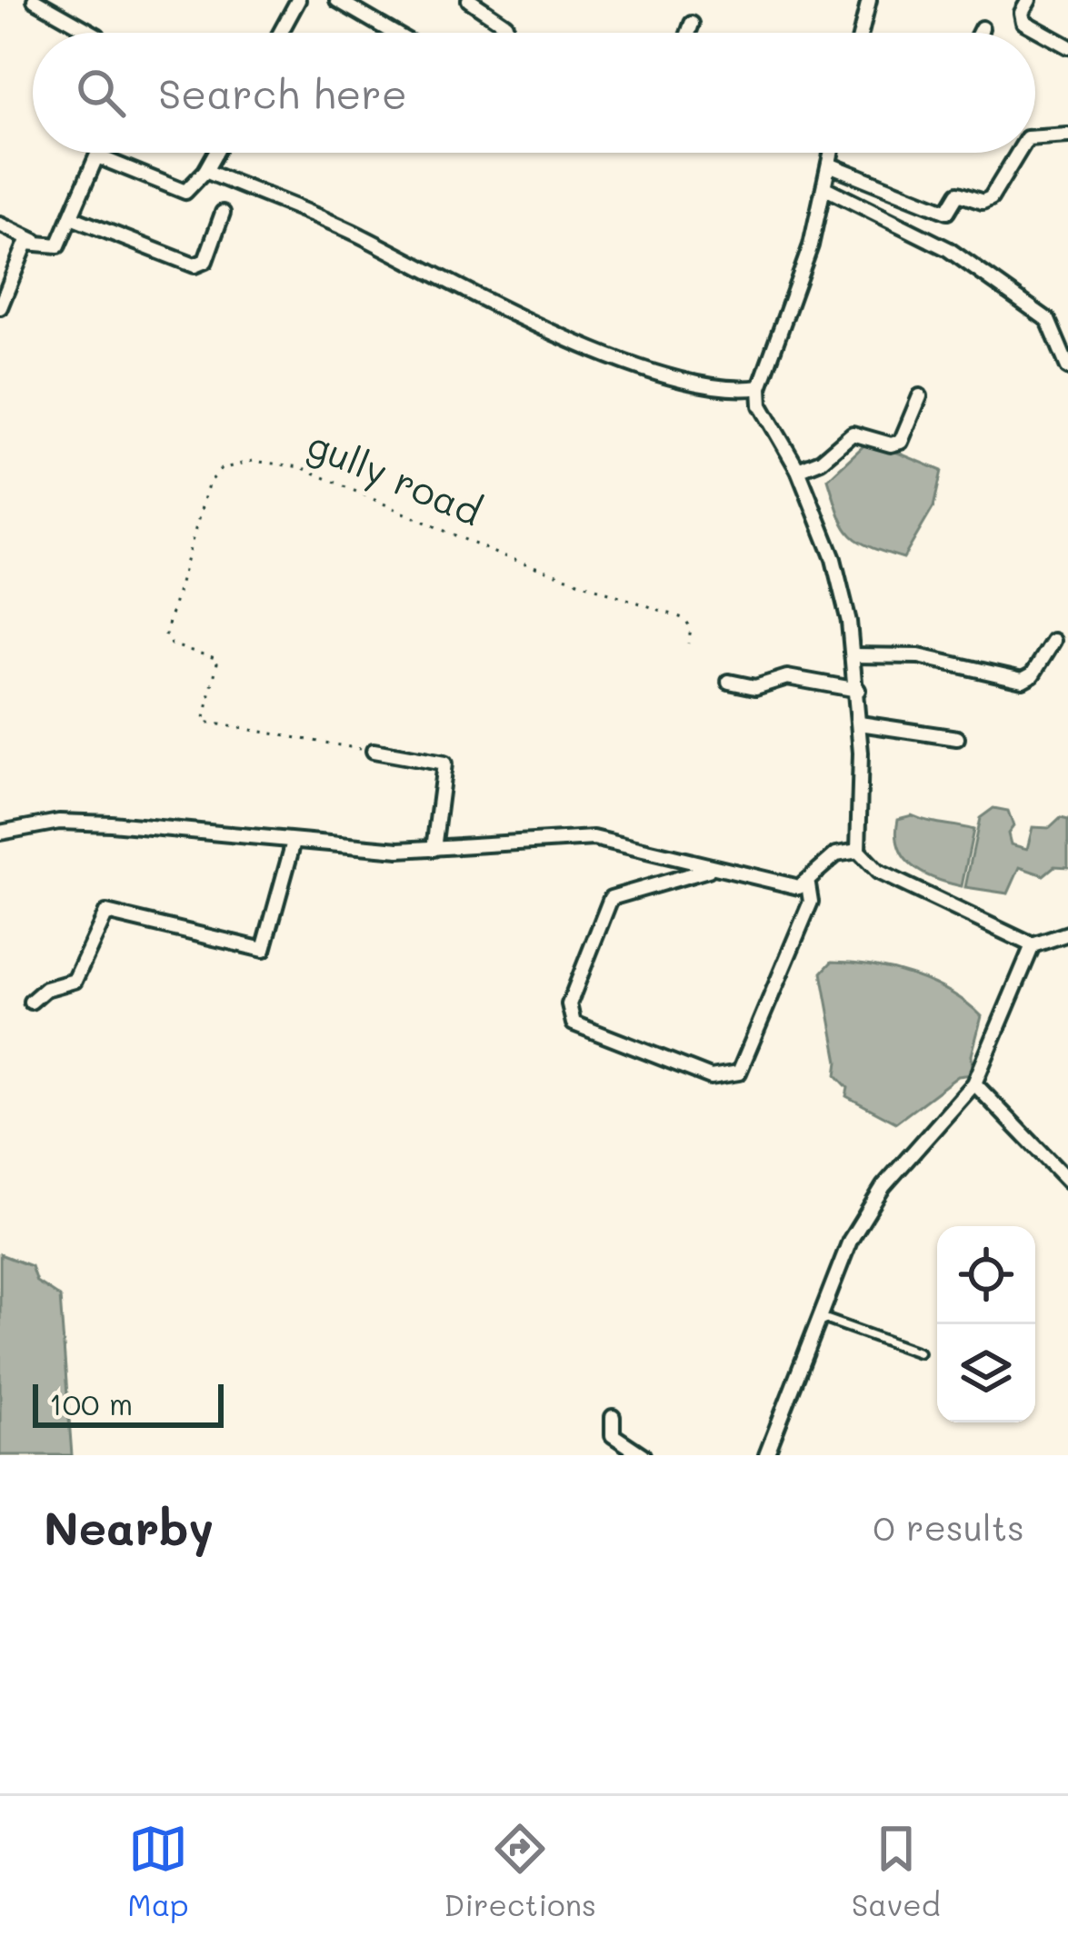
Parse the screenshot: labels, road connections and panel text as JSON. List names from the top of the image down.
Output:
{
  "streets": {
    "path": ["gully road"]
  },
  "scale_bar": "100 m",
  "page": {
    "search": "Search here",
    "scale": "100 m",
    "heading": ["Nearby", "0 results"],
    "nav": ["Map", "Directions", "Saved"]
  }
}
